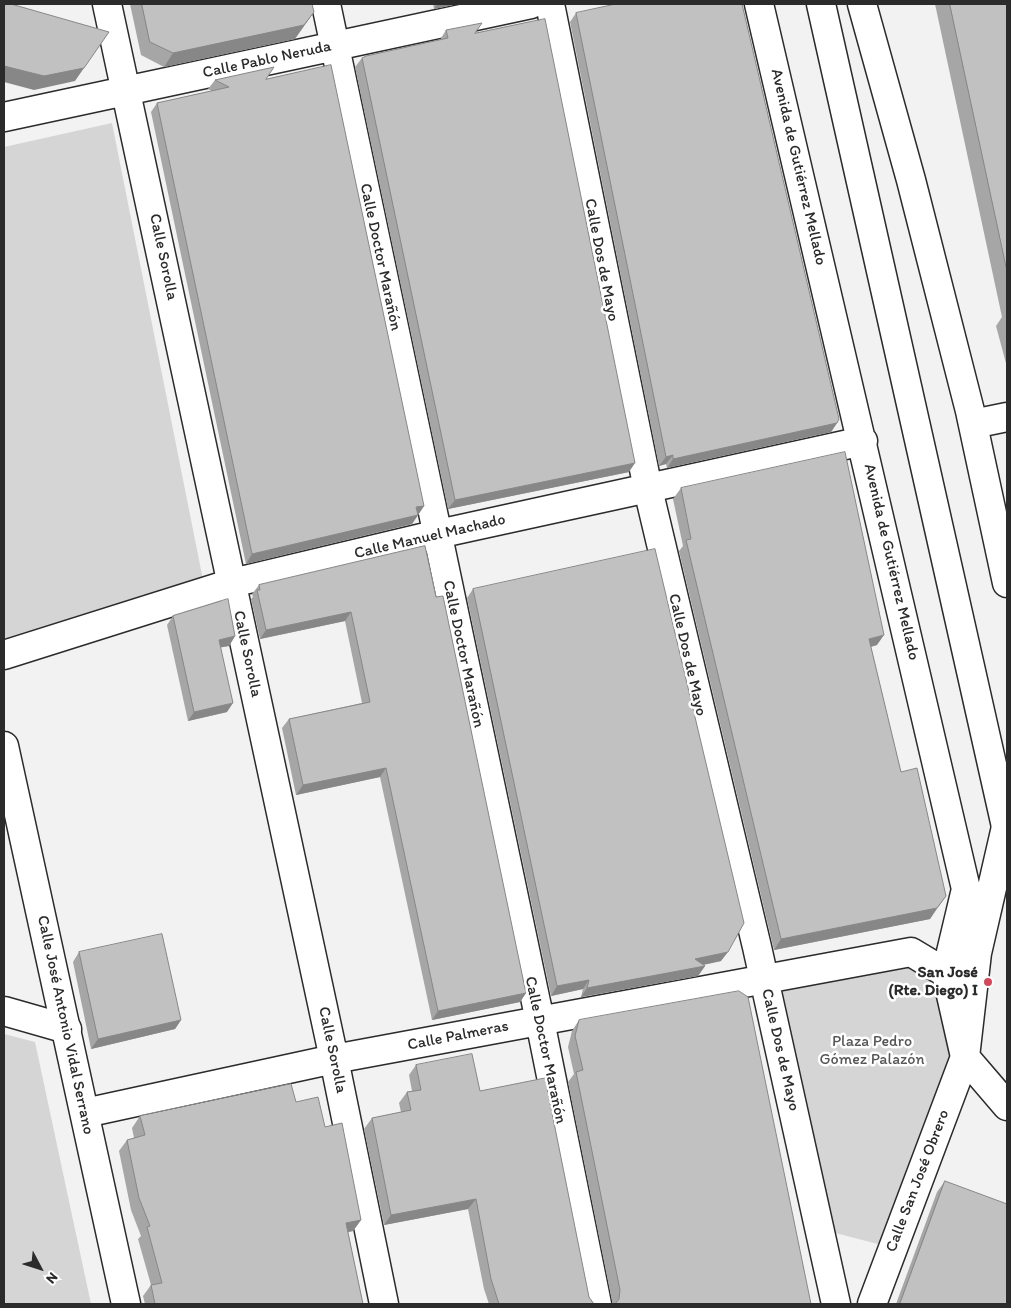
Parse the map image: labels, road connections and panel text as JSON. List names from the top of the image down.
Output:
{
  "streets": {
    "street": [
      "Calle Pablo Neruda",
      "Avenida de Gutiérrez Mellado",
      "Calle Sorolla",
      "Calle Doctor Marañón",
      "Calle Dos de Mayo",
      "Calle Manuel Machado",
      "Calle José Antonio Vidal Serrano",
      "Calle Palmeras",
      "Calle San José Obrero"
    ]
  },
  "crossings": [
    ["Calle Pablo Neruda", "Calle Sorolla"],
    ["Calle Pablo Neruda", "Calle Doctor Marañón"],
    ["Avenida de Gutiérrez Mellado", "Calle Manuel Machado"],
    ["Avenida de Gutiérrez Mellado", "Calle Palmeras"],
    ["Avenida de Gutiérrez Mellado", "Calle San José Obrero"],
    ["Calle Sorolla", "Calle Manuel Machado"],
    ["Calle Sorolla", "Calle Palmeras"],
    ["Calle Doctor Marañón", "Calle Manuel Machado"],
    ["Calle Doctor Marañón", "Calle Palmeras"],
    ["Calle Dos de Mayo", "Calle Manuel Machado"],
    ["Calle Dos de Mayo", "Calle Palmeras"],
    ["Calle José Antonio Vidal Serrano", "Calle Palmeras"]
  ],
  "parks": ["Plaza Pedro Gómez Palazón"],
  "places": ["San José (Rte. Diego) I"],
  "north": "bottom right"
}
